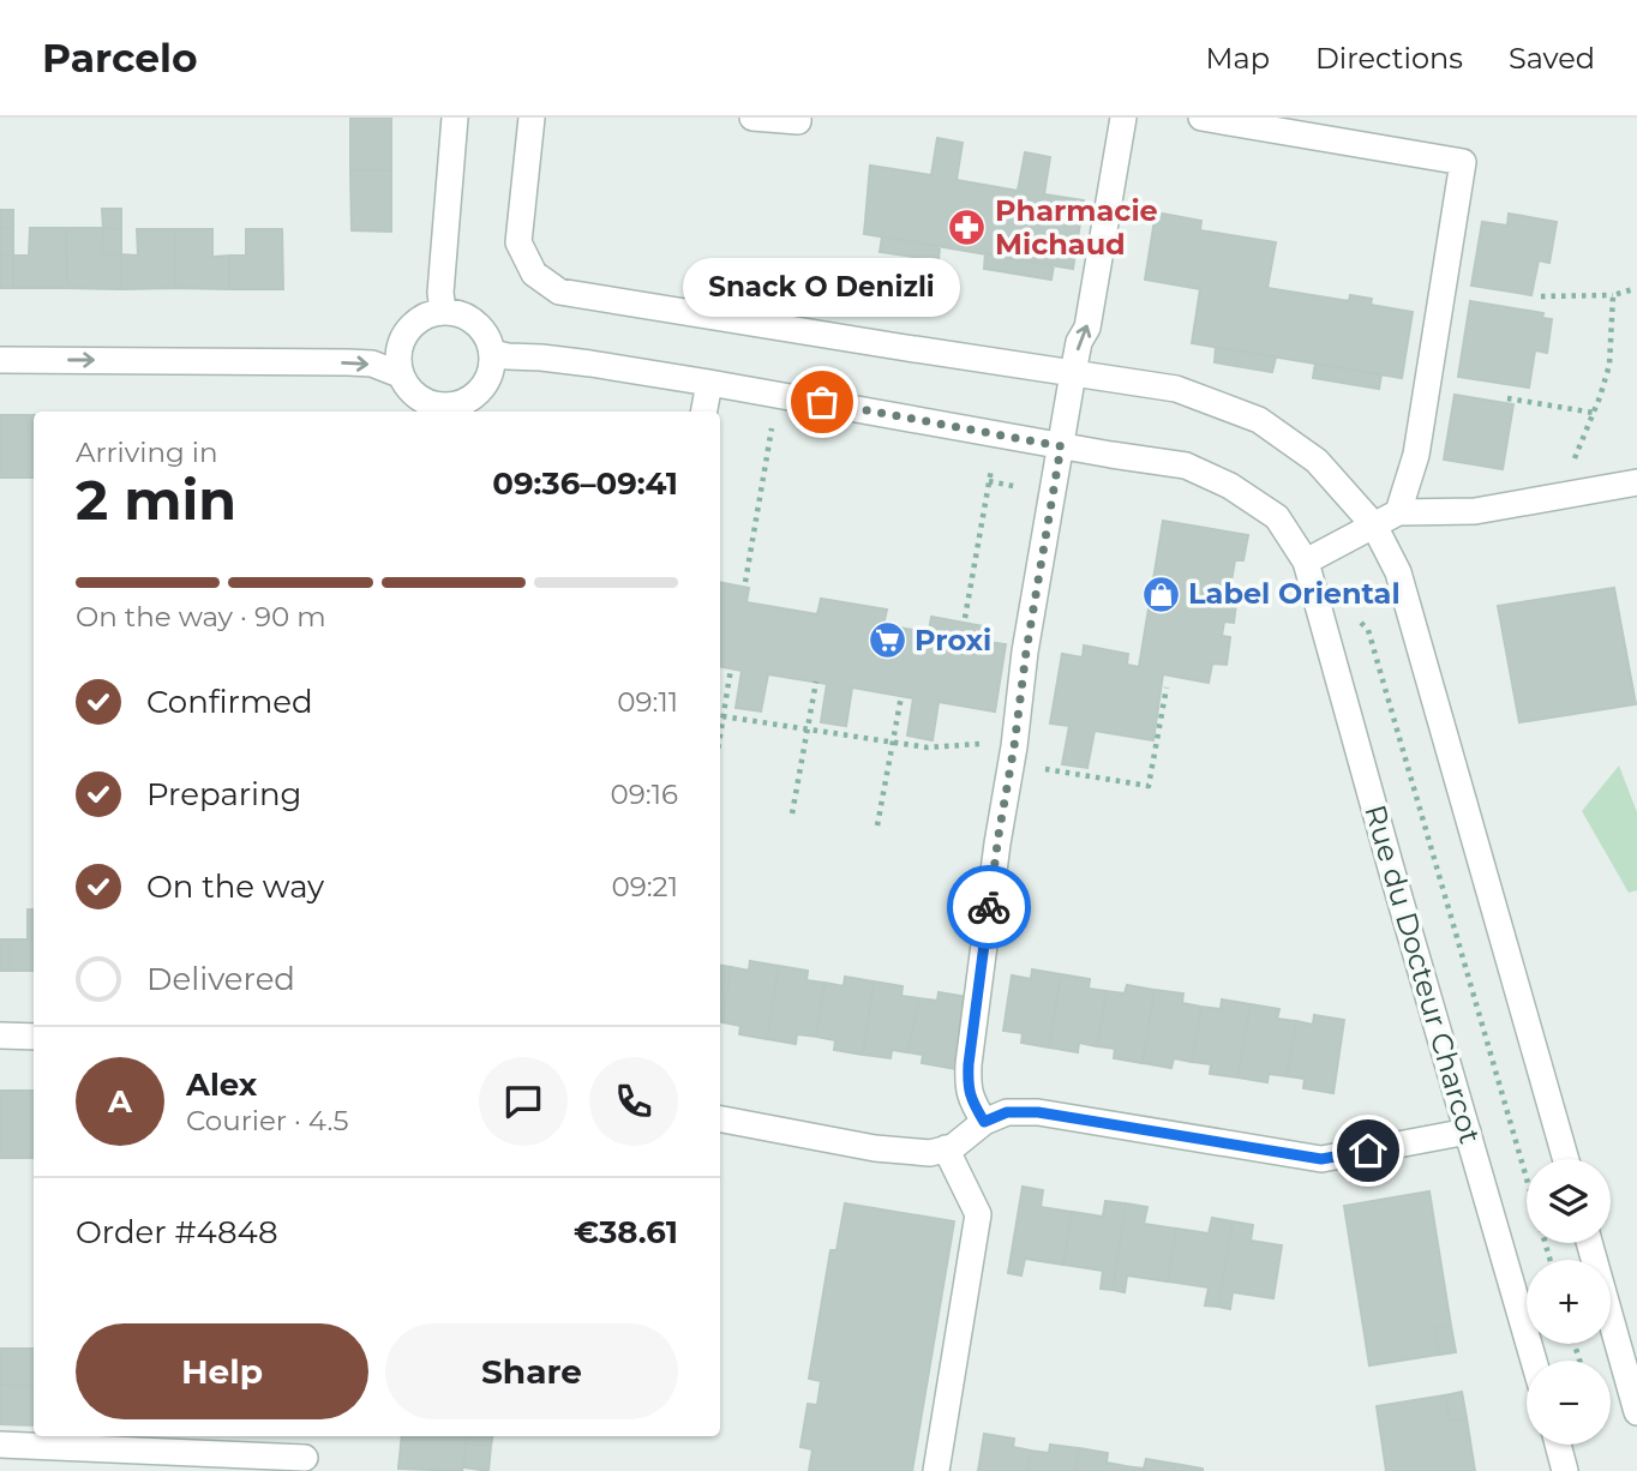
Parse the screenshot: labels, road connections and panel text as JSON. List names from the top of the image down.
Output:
{
  "streets": {
    "street": ["Rue du Docteur Charcot"]
  },
  "places": {
    "pharmacy": ["Pharmacie Michaud"],
    "other": ["Snack O Denizli"],
    "shop": ["Label Oriental"],
    "supermarket": ["Proxi"]
  },
  "page": {
    "header": "Parcelo",
    "nav": ["Map", "Directions", "Saved"],
    "bubble": "Snack O Denizli",
    "heading": ["2 min", "Arriving in", "09:36–09:41"],
    "panel": [
      "Alex",
      "Courier · 4.5",
      "Order #4848",
      "€38.61"
    ],
    "bar": "On the way · 90 m",
    "list": [
      ["Confirmed", "09:11"],
      ["Preparing", "09:16"],
      ["On the way", "09:21"],
      "Delivered"
    ],
    "round": "A",
    "map_buttons": ["+", "−"],
    "buttons": ["Help", "Share"]
  }
}
